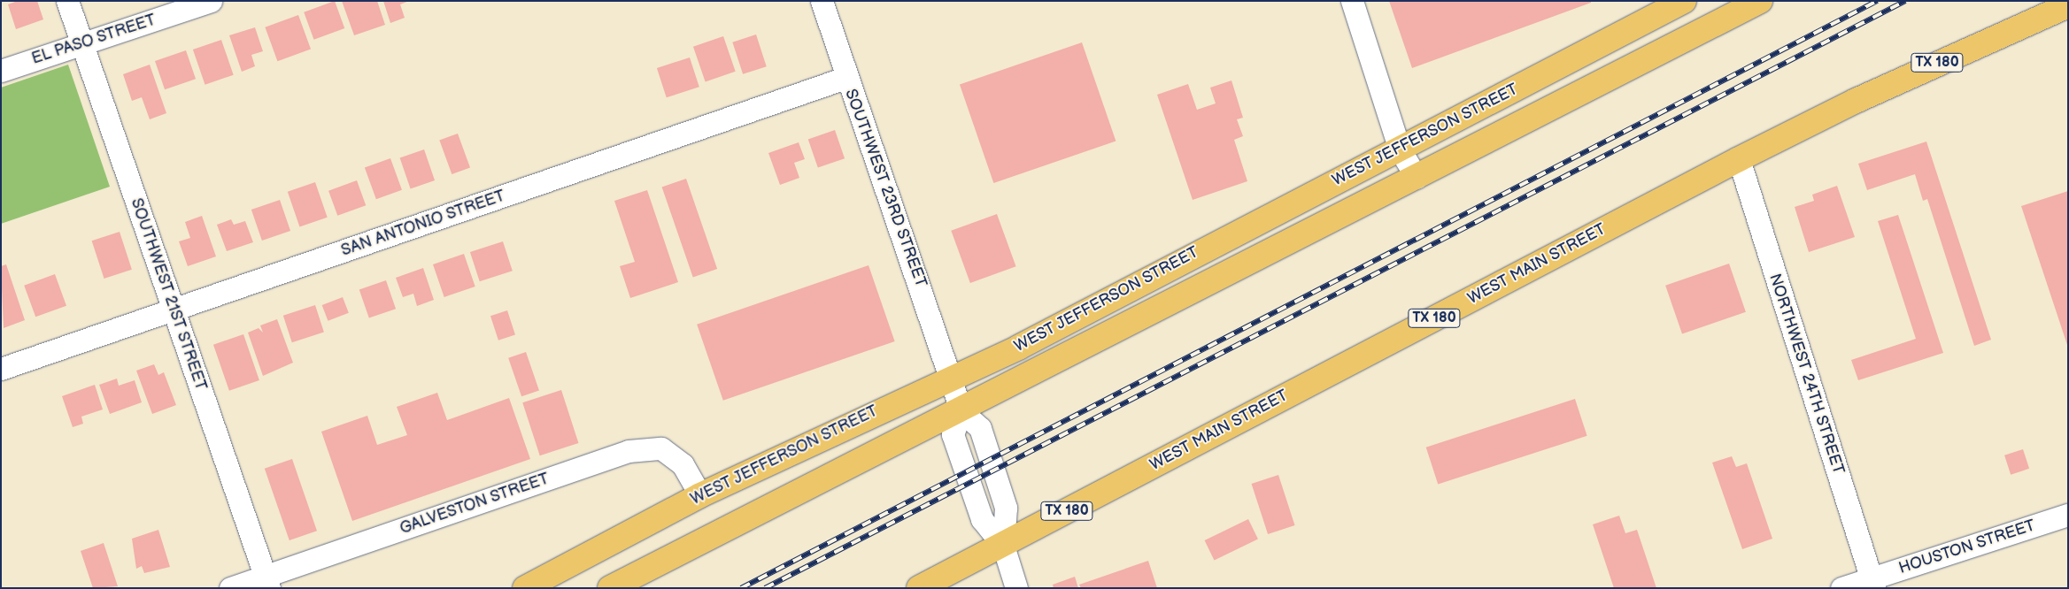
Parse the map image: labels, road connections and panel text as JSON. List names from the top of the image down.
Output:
{
  "streets": {
    "main road": ["TX 180", "WEST JEFFERSON STREET", "WEST MAIN STREET"],
    "street": [
      "EL PASO STREET",
      "SOUTHWEST 23RD STREET",
      "SAN ANTONIO STREET",
      "SOUTHWEST 21ST STREET",
      "NORTHWEST 24TH STREET",
      "GALVESTON STREET",
      "HOUSTON STREET"
    ]
  },
  "crossings": [
    ["EL PASO STREET", "SOUTHWEST 21ST STREET"],
    ["WEST JEFFERSON STREET", "SOUTHWEST 23RD STREET"],
    ["WEST JEFFERSON STREET", "GALVESTON STREET"],
    ["SOUTHWEST 23RD STREET", "SAN ANTONIO STREET"],
    ["SAN ANTONIO STREET", "SOUTHWEST 21ST STREET"],
    ["WEST MAIN STREET", "NORTHWEST 24TH STREET"],
    ["SOUTHWEST 21ST STREET", "GALVESTON STREET"],
    ["NORTHWEST 24TH STREET", "HOUSTON STREET"]
  ]
}
